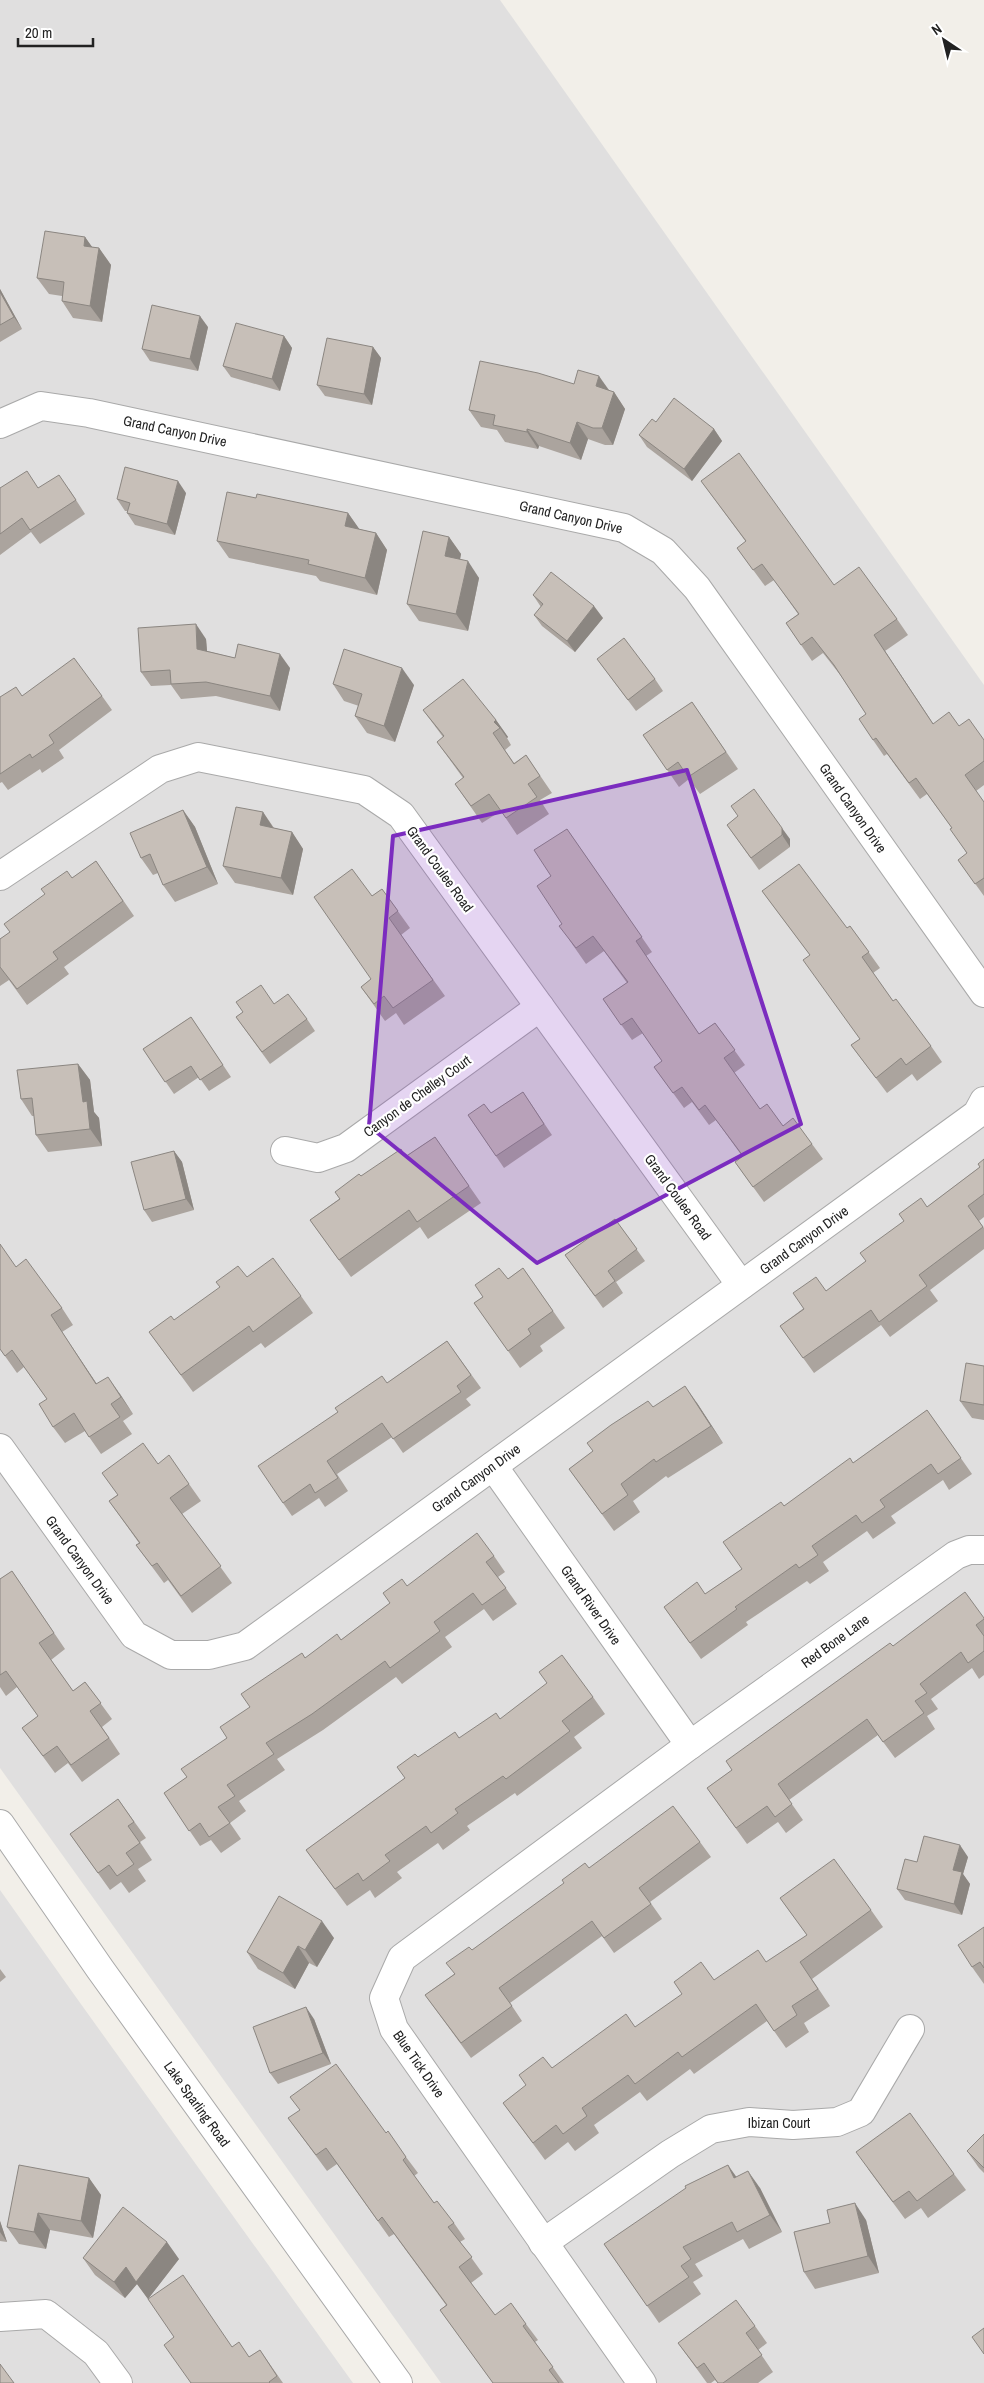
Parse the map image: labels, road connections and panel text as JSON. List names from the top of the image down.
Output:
{
  "streets": {
    "street": [
      "Grand Canyon Drive",
      "Grand Coulee Road",
      "Canyon de Chelley Court",
      "Grand River Drive",
      "Red Bone Lane",
      "Blue Tick Drive",
      "Lake Sparling Road",
      "Ibizan Court"
    ]
  },
  "crossings": [
    ["Grand Canyon Drive", "Grand Coulee Road"],
    ["Grand Canyon Drive", "Grand River Drive"],
    ["Grand Coulee Road", "Canyon de Chelley Court"],
    ["Grand River Drive", "Red Bone Lane"],
    ["Grand River Drive", "Blue Tick Drive"],
    ["Red Bone Lane", "Blue Tick Drive"],
    ["Blue Tick Drive", "Ibizan Court"]
  ],
  "scale_bar": "20 m",
  "north": "top left"
}
